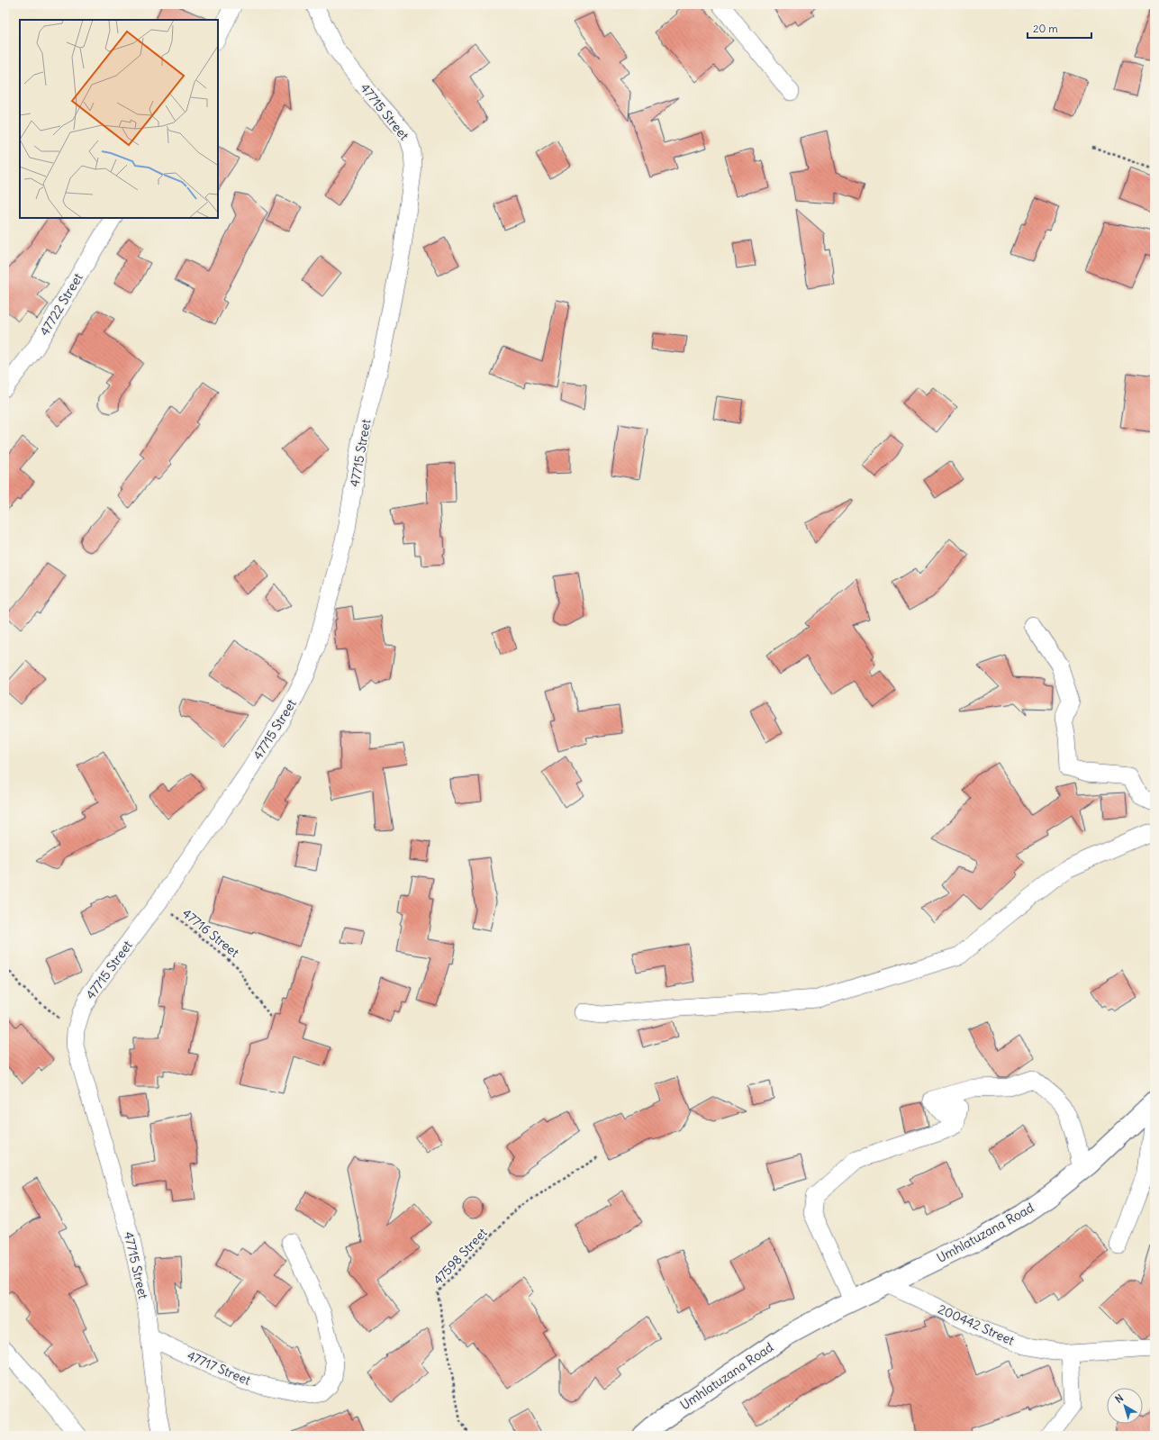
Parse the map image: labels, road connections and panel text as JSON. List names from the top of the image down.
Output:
{
  "streets": {
    "street": [
      "47715 Street",
      "47722 Street",
      "Umhlatuzana Road",
      "200442 Street",
      "47717 Street"
    ],
    "path": ["47716 Street", "47598 Street"]
  },
  "crossings": [
    ["47715 Street", "47716 Street"],
    ["47715 Street", "47717 Street"],
    ["Umhlatuzana Road", "200442 Street"]
  ],
  "scale_bar": "20 m",
  "north": "top left"
}
